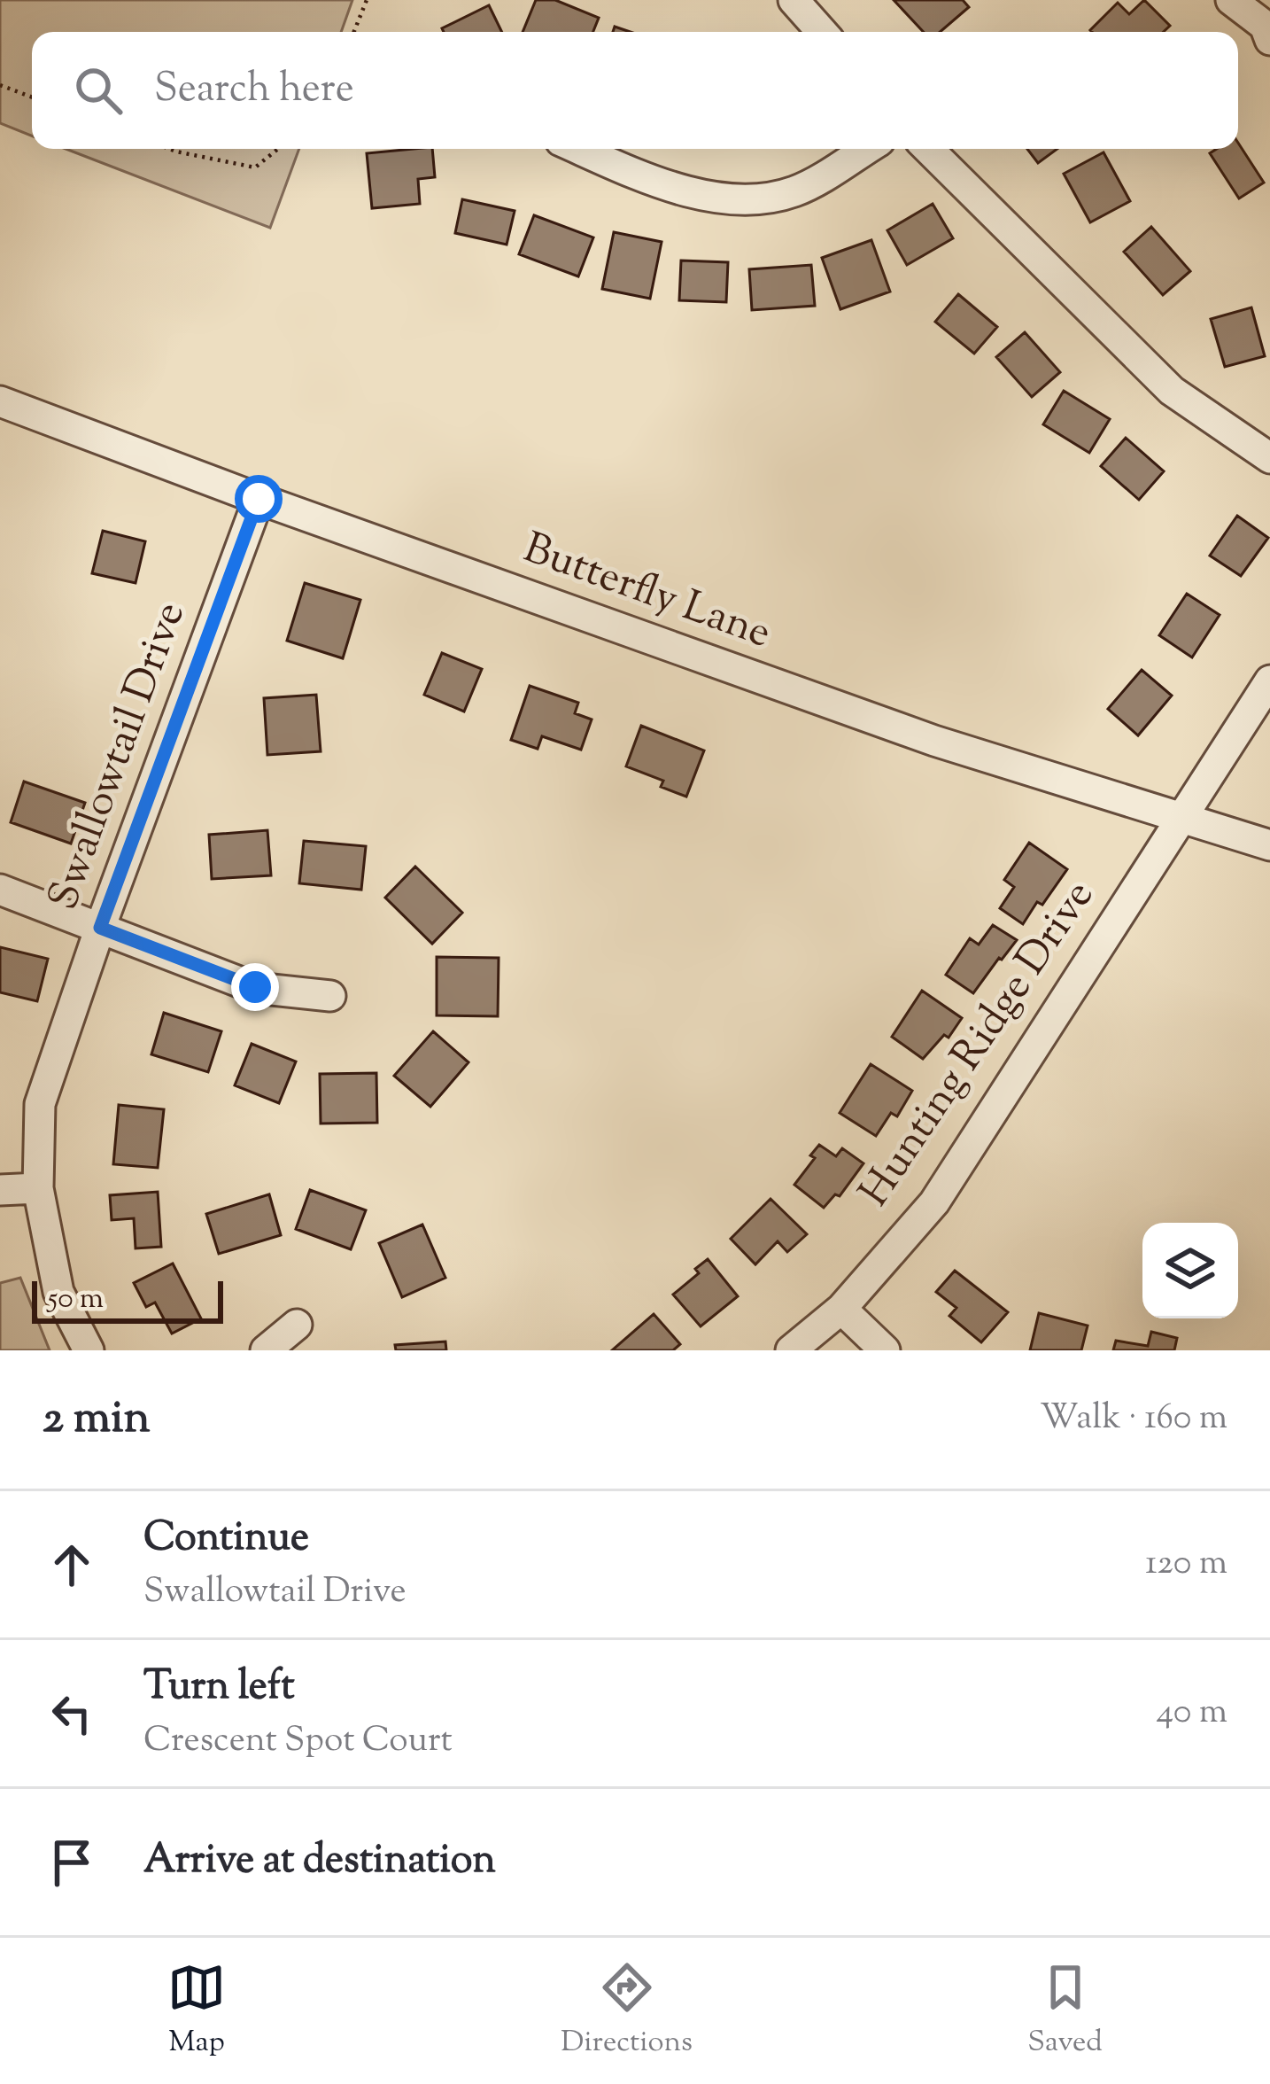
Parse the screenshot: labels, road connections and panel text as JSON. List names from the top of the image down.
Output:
{
  "streets": {
    "street": ["Butterfly Lane", "Swallowtail Drive", "Hunting Ridge Drive"]
  },
  "crossings": [
    ["Butterfly Lane", "Swallowtail Drive"],
    ["Butterfly Lane", "Hunting Ridge Drive"]
  ],
  "scale_bar": "50 m",
  "page": {
    "search": "Search here",
    "scale": "50 m",
    "heading": ["2 min", "Walk · 160 m"],
    "list": [
      ["Continue", "Swallowtail Drive", "120 m"],
      ["Turn left", "Crescent Spot Court", "40 m"],
      "Arrive at destination"
    ],
    "nav": ["Map", "Directions", "Saved"]
  }
}
